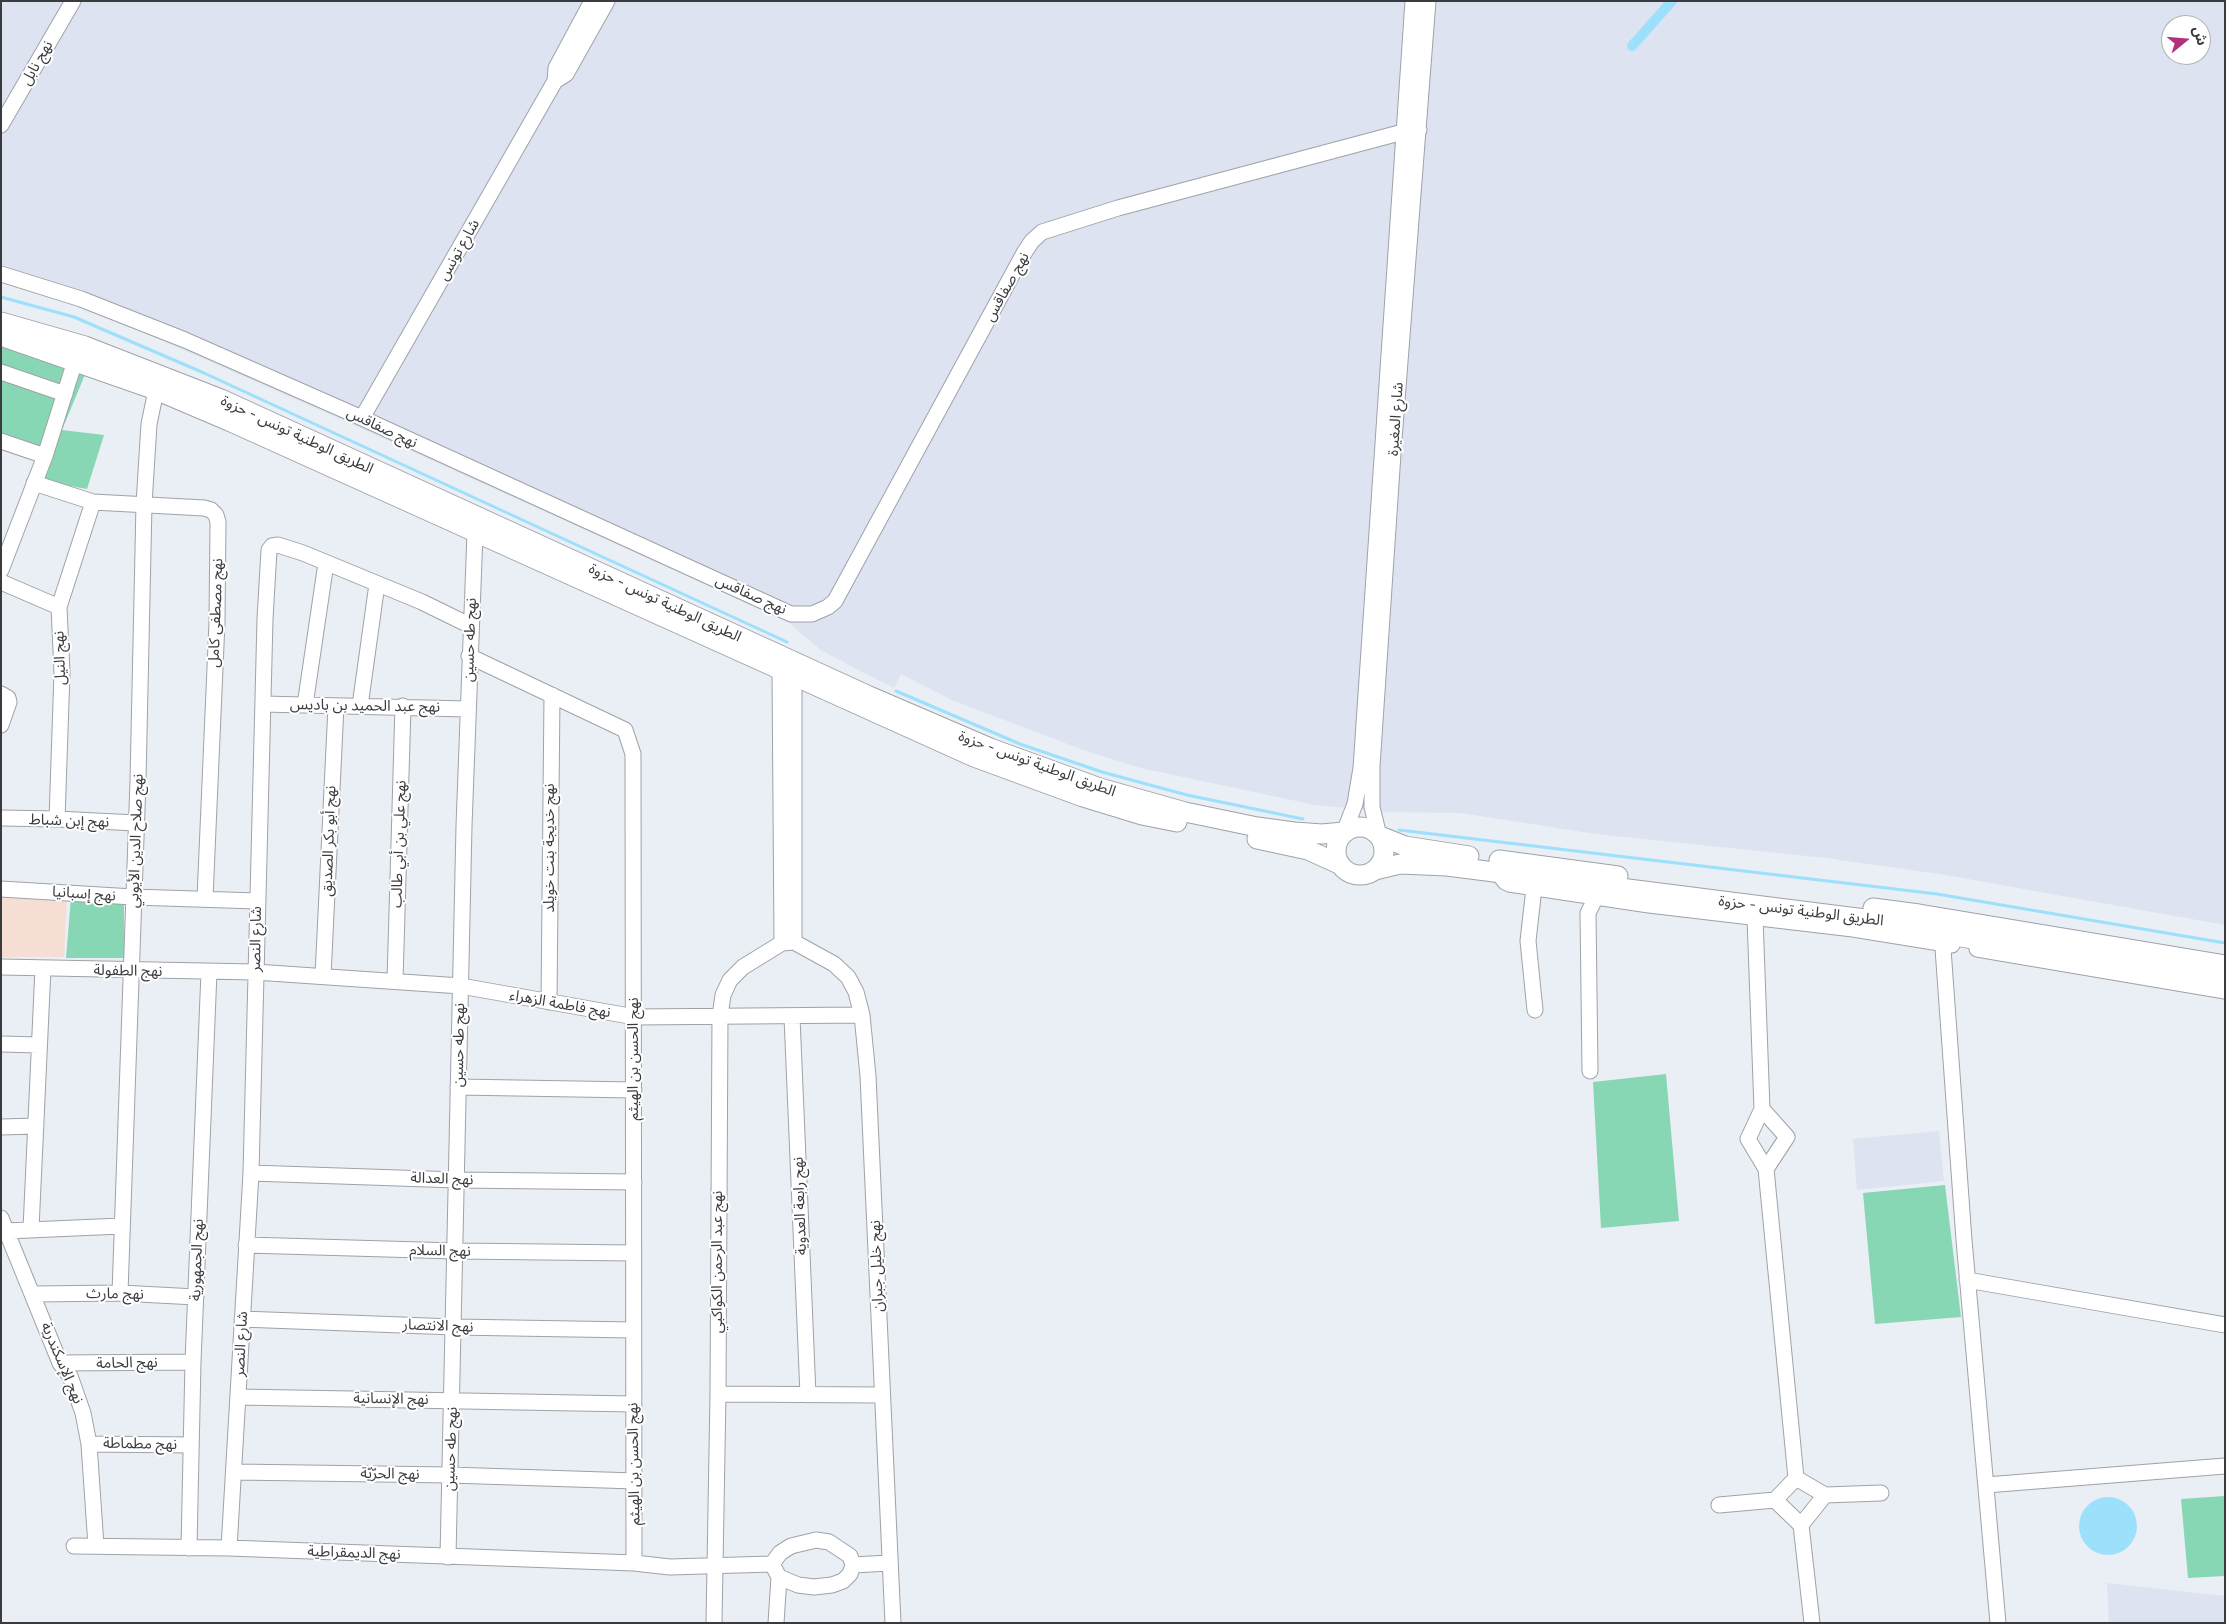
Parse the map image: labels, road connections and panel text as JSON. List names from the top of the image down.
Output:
{
  "streets": {
    "main road": ["الطريق الوطنية تونس - حزوة"],
    "street": [
      "نهج نابل",
      "شارع تونس",
      "نهج صفاقس",
      "شارع المغيرة",
      "نهج مصطفى كامل",
      "نهج طه حسين",
      "نهج النيل",
      "نهج عبد الحميد بن باديس",
      "نهج إبن شباط",
      "نهج صلاح الدين الأيوبي",
      "نهج أبو بكر الصديق",
      "نهج علي بن أبي طالب",
      "نهج خديجة بنت خويلد",
      "نهج إسبانيا",
      "شارع النصر",
      "نهج الطفولة",
      "نهج فاطمة الزهراء",
      "نهج الحسن بن الهيثم",
      "نهج العدالة",
      "نهج رابعة العدوية",
      "نهج السلام",
      "نهج الجمهورية",
      "نهج عبد الرحمن الكواكبي",
      "نهج خليل جبران",
      "نهج مارث",
      "نهج الانتصار",
      "نهج الإسكندرية",
      "نهج الحامة",
      "نهج الإنسانية",
      "نهج مطماطة",
      "نهج الحرّيّة",
      "نهج الديمقراطية"
    ]
  },
  "crossings": [
    ["شارع تونس", "نهج صفاقس"],
    ["نهج صفاقس", "شارع المغيرة"],
    ["شارع المغيرة", "الطريق الوطنية تونس - حزوة"],
    ["الطريق الوطنية تونس - حزوة", "نهج طه حسين"],
    ["الطريق الوطنية تونس - حزوة", "نهج صلاح الدين الأيوبي"],
    ["نهج مصطفى كامل", "نهج النيل"],
    ["نهج مصطفى كامل", "نهج صلاح الدين الأيوبي"],
    ["نهج مصطفى كامل", "نهج إسبانيا"],
    ["نهج طه حسين", "نهج عبد الحميد بن باديس"],
    ["نهج طه حسين", "شارع النصر"],
    ["نهج طه حسين", "نهج فاطمة الزهراء"],
    ["نهج طه حسين", "نهج الحسن بن الهيثم"],
    ["نهج طه حسين", "نهج العدالة"],
    ["نهج طه حسين", "نهج السلام"],
    ["نهج طه حسين", "نهج الانتصار"],
    ["نهج طه حسين", "نهج الإنسانية"],
    ["نهج طه حسين", "نهج الحرّيّة"],
    ["نهج طه حسين", "نهج الديمقراطية"],
    ["نهج النيل", "نهج إبن شباط"],
    ["نهج عبد الحميد بن باديس", "نهج أبو بكر الصديق"],
    ["نهج عبد الحميد بن باديس", "نهج علي بن أبي طالب"],
    ["نهج عبد الحميد بن باديس", "شارع النصر"],
    ["نهج إبن شباط", "نهج صلاح الدين الأيوبي"],
    ["نهج صلاح الدين الأيوبي", "نهج إسبانيا"],
    ["نهج صلاح الدين الأيوبي", "نهج الطفولة"],
    ["نهج صلاح الدين الأيوبي", "نهج مارث"],
    ["نهج أبو بكر الصديق", "نهج الطفولة"],
    ["نهج أبو بكر الصديق", "نهج فاطمة الزهراء"],
    ["نهج علي بن أبي طالب", "نهج فاطمة الزهراء"],
    ["نهج خديجة بنت خويلد", "نهج فاطمة الزهراء"],
    ["نهج خديجة بنت خويلد", "نهج الحسن بن الهيثم"],
    ["نهج إسبانيا", "شارع النصر"],
    ["شارع النصر", "نهج الطفولة"],
    ["شارع النصر", "نهج العدالة"],
    ["شارع النصر", "نهج السلام"],
    ["شارع النصر", "نهج الانتصار"],
    ["شارع النصر", "نهج الإنسانية"],
    ["شارع النصر", "نهج الحرّيّة"],
    ["شارع النصر", "نهج الديمقراطية"],
    ["نهج الطفولة", "نهج فاطمة الزهراء"],
    ["نهج الطفولة", "نهج الجمهورية"],
    ["نهج فاطمة الزهراء", "نهج الحسن بن الهيثم"],
    ["نهج فاطمة الزهراء", "نهج رابعة العدوية"],
    ["نهج فاطمة الزهراء", "نهج عبد الرحمن الكواكبي"],
    ["نهج فاطمة الزهراء", "نهج خليل جبران"],
    ["نهج الحسن بن الهيثم", "نهج العدالة"],
    ["نهج الحسن بن الهيثم", "نهج السلام"],
    ["نهج الحسن بن الهيثم", "نهج الانتصار"],
    ["نهج الحسن بن الهيثم", "نهج الإنسانية"],
    ["نهج الحسن بن الهيثم", "نهج الحرّيّة"],
    ["نهج الحسن بن الهيثم", "نهج الديمقراطية"],
    ["نهج الجمهورية", "نهج مارث"],
    ["نهج الجمهورية", "نهج الحامة"],
    ["نهج الجمهورية", "نهج مطماطة"],
    ["نهج الجمهورية", "نهج الديمقراطية"],
    ["نهج عبد الرحمن الكواكبي", "نهج خليل جبران"],
    ["نهج عبد الرحمن الكواكبي", "نهج الديمقراطية"],
    ["نهج مارث", "نهج الإسكندرية"],
    ["نهج الإسكندرية", "نهج الحامة"],
    ["نهج الإسكندرية", "نهج مطماطة"],
    ["نهج الإسكندرية", "نهج الديمقراطية"]
  ],
  "north": "right"
}
